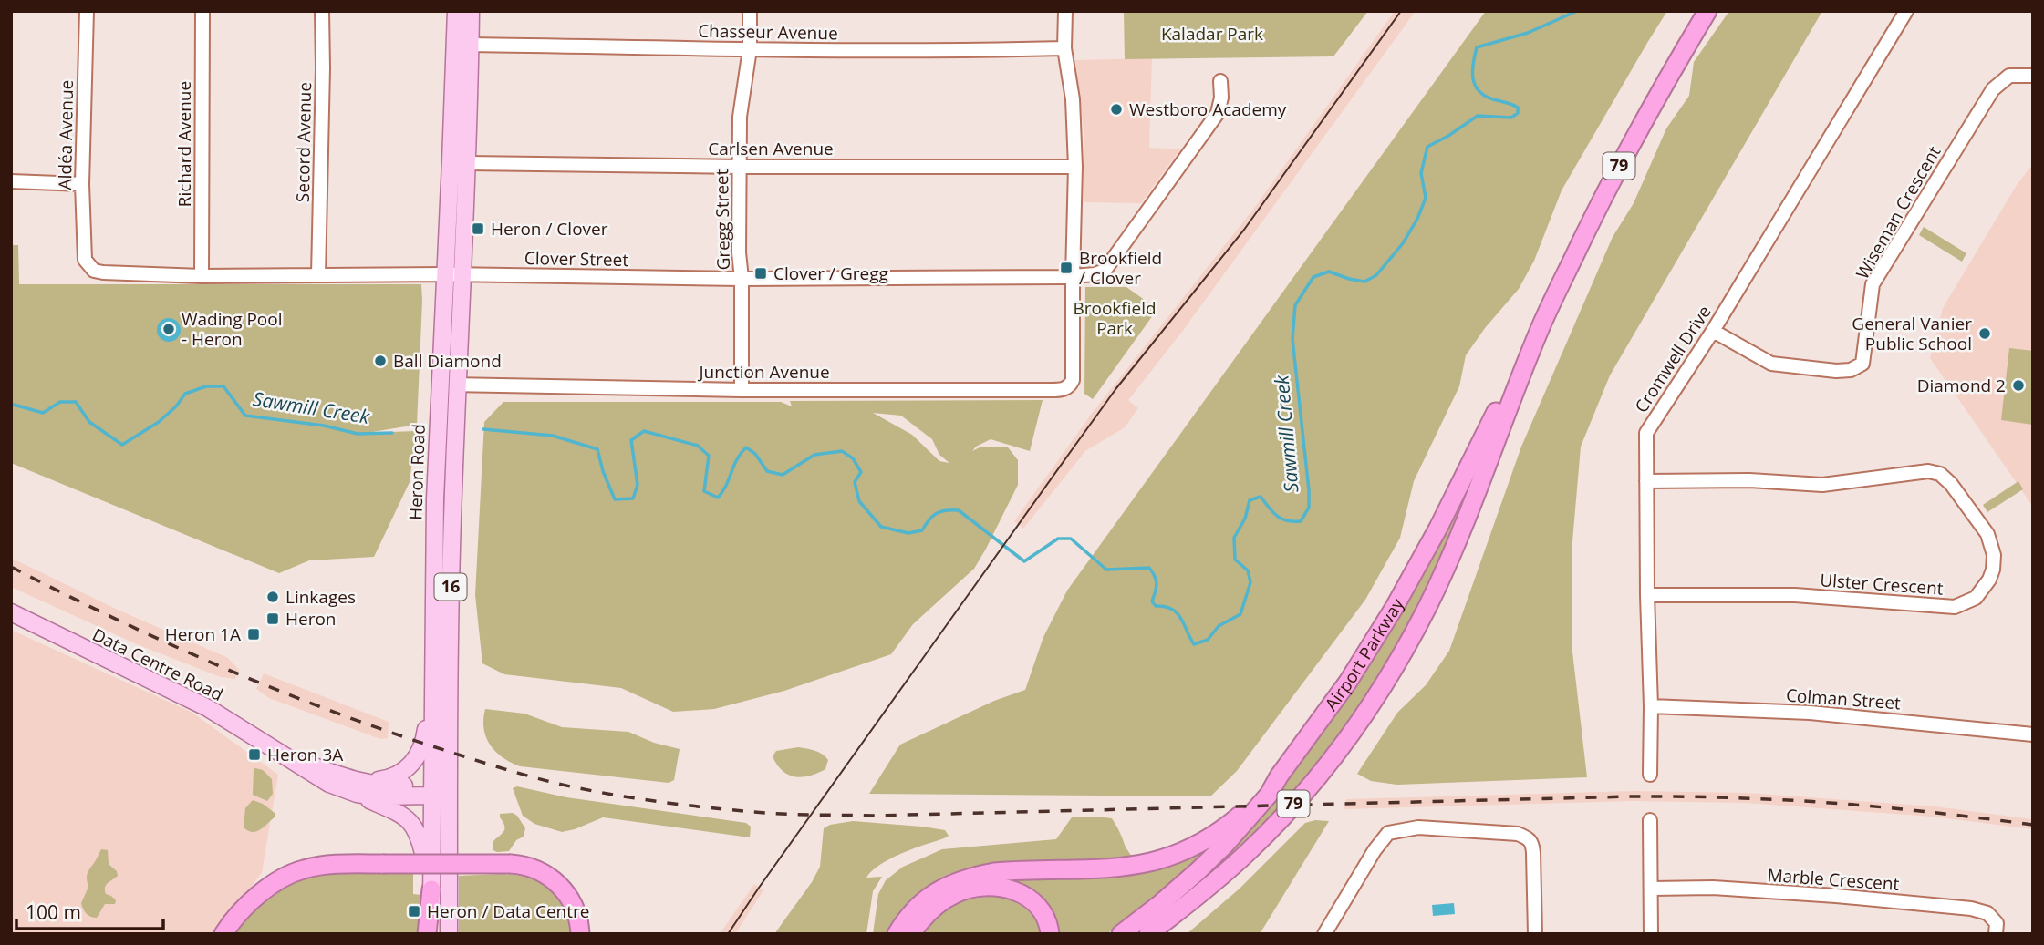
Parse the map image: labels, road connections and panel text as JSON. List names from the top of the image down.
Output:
{
  "streets": {
    "highway": ["79", "Airport Parkway"],
    "main road": ["Heron Road", "16", "Data Centre Road"],
    "street": [
      "Chasseur Avenue",
      "Aldéa Avenue",
      "Secord Avenue",
      "Richard Avenue",
      "Carlsen Avenue",
      "Wiseman Crescent",
      "Gregg Street",
      "Clover Street",
      "Cromwell Drive",
      "Junction Avenue",
      "Ulster Crescent",
      "Colman Street",
      "Marble Crescent"
    ]
  },
  "crossings": [
    ["Chasseur Avenue", "Gregg Street"],
    ["Chasseur Avenue", "16"],
    ["Aldéa Avenue", "Clover Street"],
    ["Secord Avenue", "Clover Street"],
    ["Richard Avenue", "Clover Street"],
    ["Carlsen Avenue", "Gregg Street"],
    ["Carlsen Avenue", "16"],
    ["Wiseman Crescent", "Cromwell Drive"],
    ["Gregg Street", "Clover Street"],
    ["Gregg Street", "Junction Avenue"],
    ["Clover Street", "Junction Avenue"],
    ["Clover Street", "Heron Road"],
    ["Clover Street", "16"],
    ["Cromwell Drive", "Ulster Crescent"],
    ["Cromwell Drive", "Colman Street"],
    ["Junction Avenue", "16"],
    ["Heron Road", "Data Centre Road"],
    ["16", "Data Centre Road"]
  ],
  "water": ["Sawmill Creek"],
  "parks": ["Kaladar Park", "Brookfield Park"],
  "places": {
    "other": [
      "Westboro Academy",
      "Wading Pool - Heron",
      "General Vanier Public School",
      "Ball Diamond",
      "Diamond 2",
      "Linkages"
    ],
    "transit": [
      "Heron / Clover",
      "Brookfield / Clover",
      "Clover / Gregg",
      "Heron",
      "Heron 1A",
      "Heron 3A",
      "Heron / Data Centre"
    ]
  },
  "scale_bar": "100 m"
}
